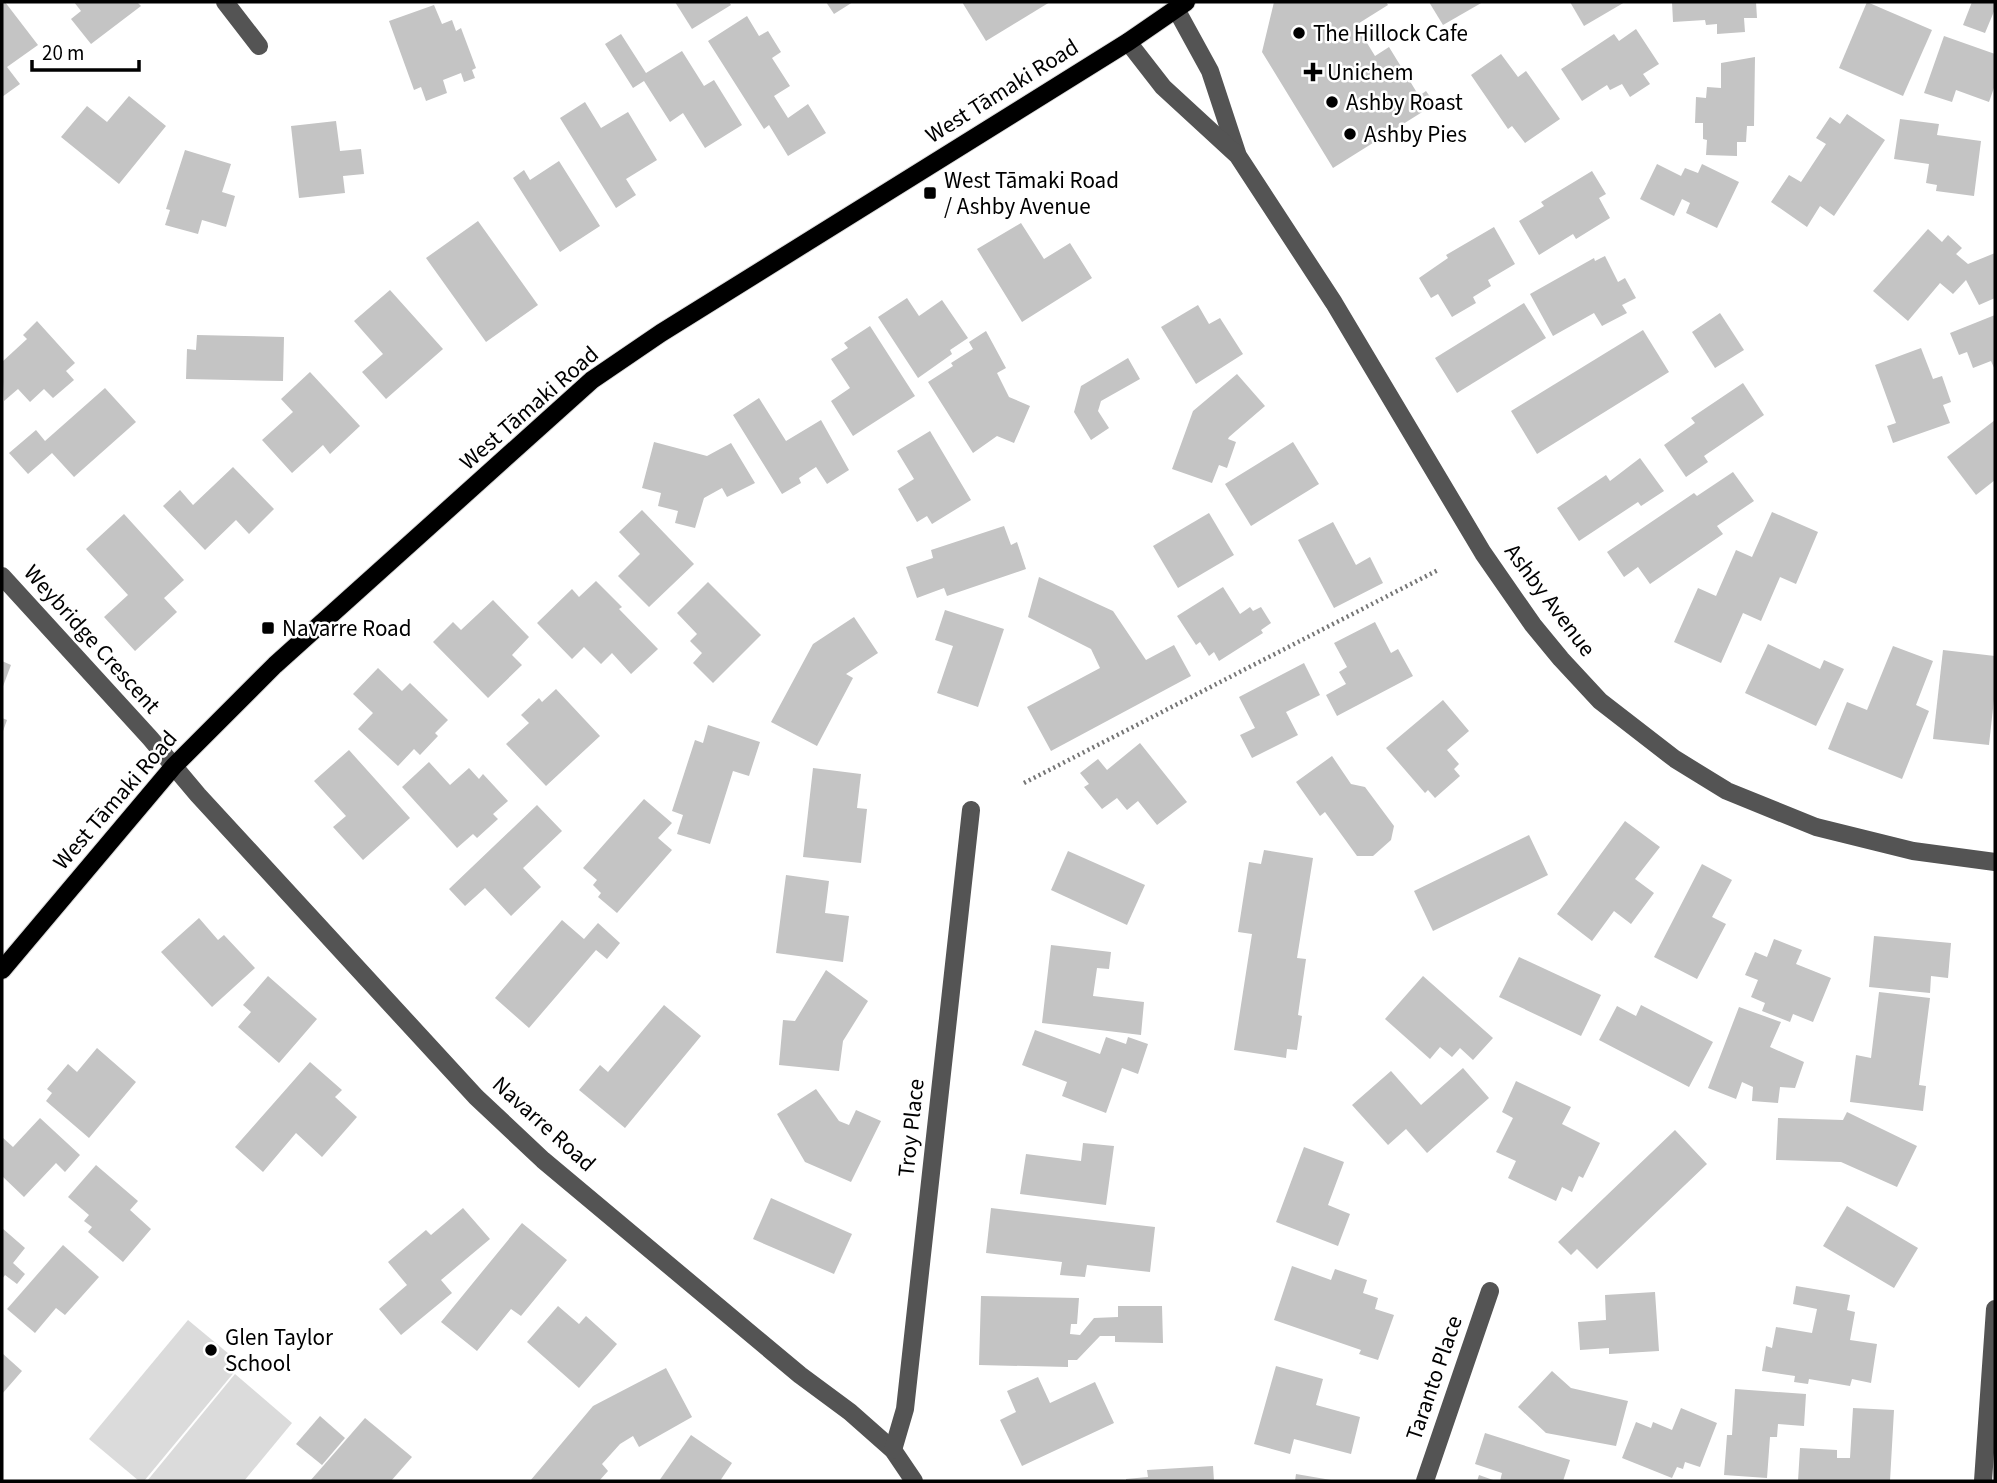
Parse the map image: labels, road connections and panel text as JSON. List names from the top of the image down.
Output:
{
  "streets": {
    "main road": ["West Tāmaki Road"],
    "street": [
      "Ashby Avenue",
      "Weybridge Crescent",
      "Navarre Road",
      "Troy Place",
      "Taranto Place"
    ]
  },
  "crossings": [
    ["West Tāmaki Road", "Ashby Avenue"],
    ["West Tāmaki Road", "Weybridge Crescent"],
    ["West Tāmaki Road", "Navarre Road"],
    ["Weybridge Crescent", "Navarre Road"],
    ["Navarre Road", "Troy Place"]
  ],
  "places": {
    "other": [
      "The Hillock Cafe",
      "Ashby Roast",
      "Ashby Pies",
      "Glen Taylor School"
    ],
    "health": ["Unichem"],
    "transit": ["West Tāmaki Road / Ashby Avenue", "Navarre Road"]
  },
  "scale_bar": "20 m"
}
